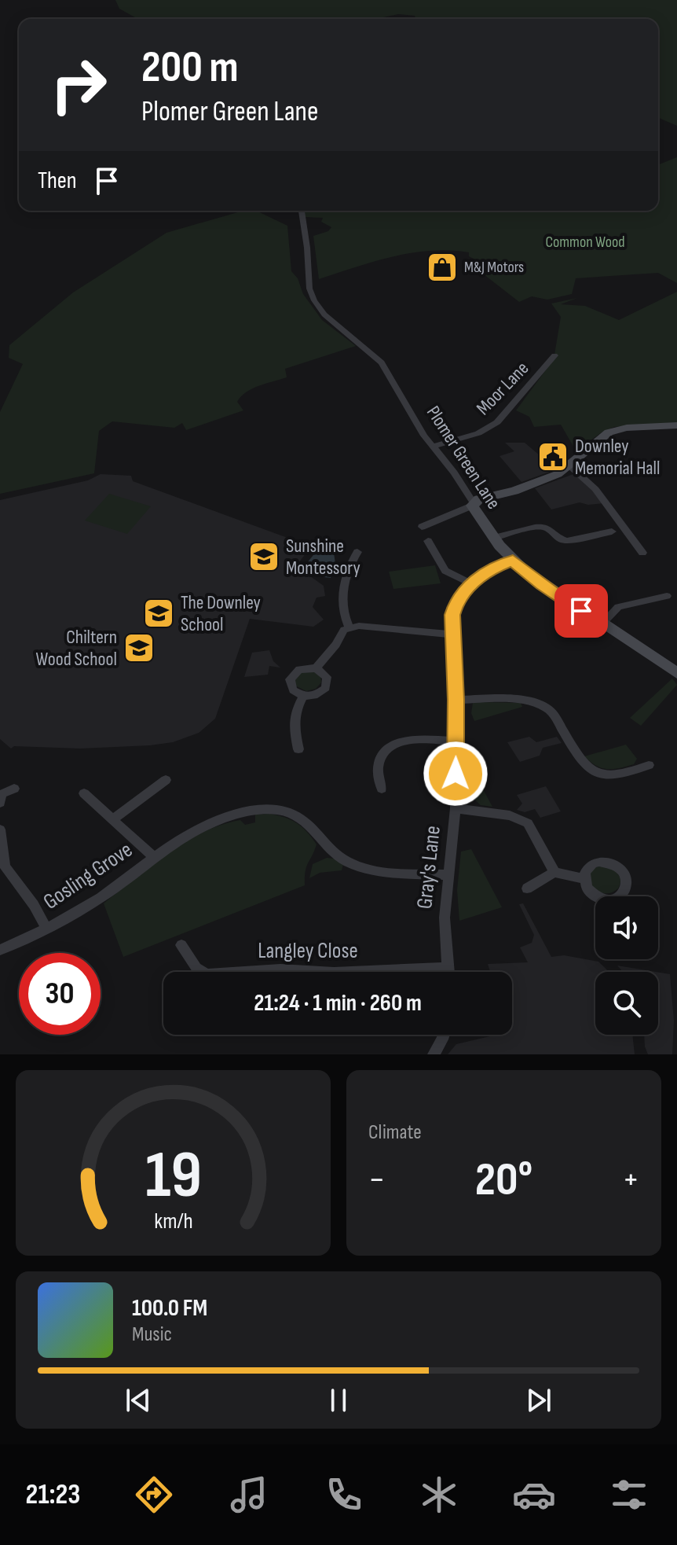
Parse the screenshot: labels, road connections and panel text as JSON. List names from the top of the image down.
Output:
{
  "streets": {
    "street": [
      "Moor Lane",
      "Plomer Green Lane",
      "Gray's Lane",
      "Gosling Grove",
      "Langley Close"
    ]
  },
  "crossings": [
    ["Moor Lane", "Plomer Green Lane"],
    ["Plomer Green Lane", "Gray's Lane"],
    ["Gray's Lane", "Gosling Grove"],
    ["Gray's Lane", "Langley Close"]
  ],
  "parks": ["Common Wood"],
  "places": {
    "shop": ["M&J Motors"],
    "public building": ["Downley Memorial Hall"],
    "school or university": ["Sunshine Montessory", "The Downley School", "Chiltern Wood School"]
  },
  "page": {
    "turn": ["200 m", "Plomer Green Lane"],
    "then": "Then",
    "limit": "30",
    "trip": "21:24 · 1 min · 260 m",
    "tile": "Climate",
    "heat": ["−", "20°", "+"],
    "song": ["100.0 FM", "Music"],
    "tabs": "21:23",
    "gauge": ["19", "km/h"]
  }
}
